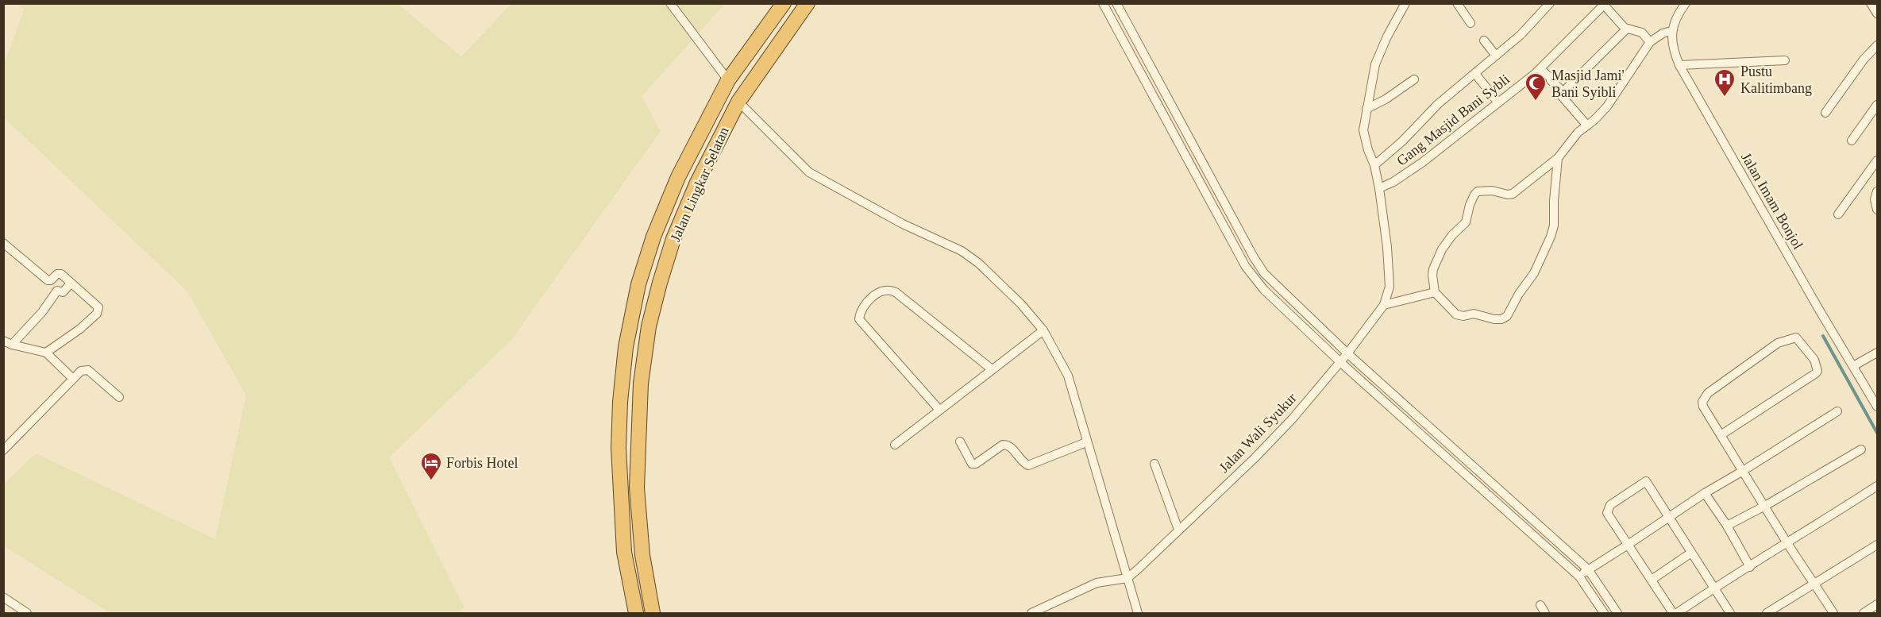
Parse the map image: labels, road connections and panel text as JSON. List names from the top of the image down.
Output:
{
  "streets": {
    "highway": ["Jalan Lingkar Selatan"],
    "street": ["Gang Masjid Bani Sybli", "Jalan Imam Bonjol", "Jalan Wali Syukur"]
  },
  "crossings": [
    ["Gang Masjid Bani Sybli", "Jalan Wali Syukur"]
  ],
  "places": {
    "hospital": ["Pustu Kalitimbang"],
    "mosque": ["Masjid Jami' Bani Syibli"],
    "hotel": ["Forbis Hotel"]
  }
}
